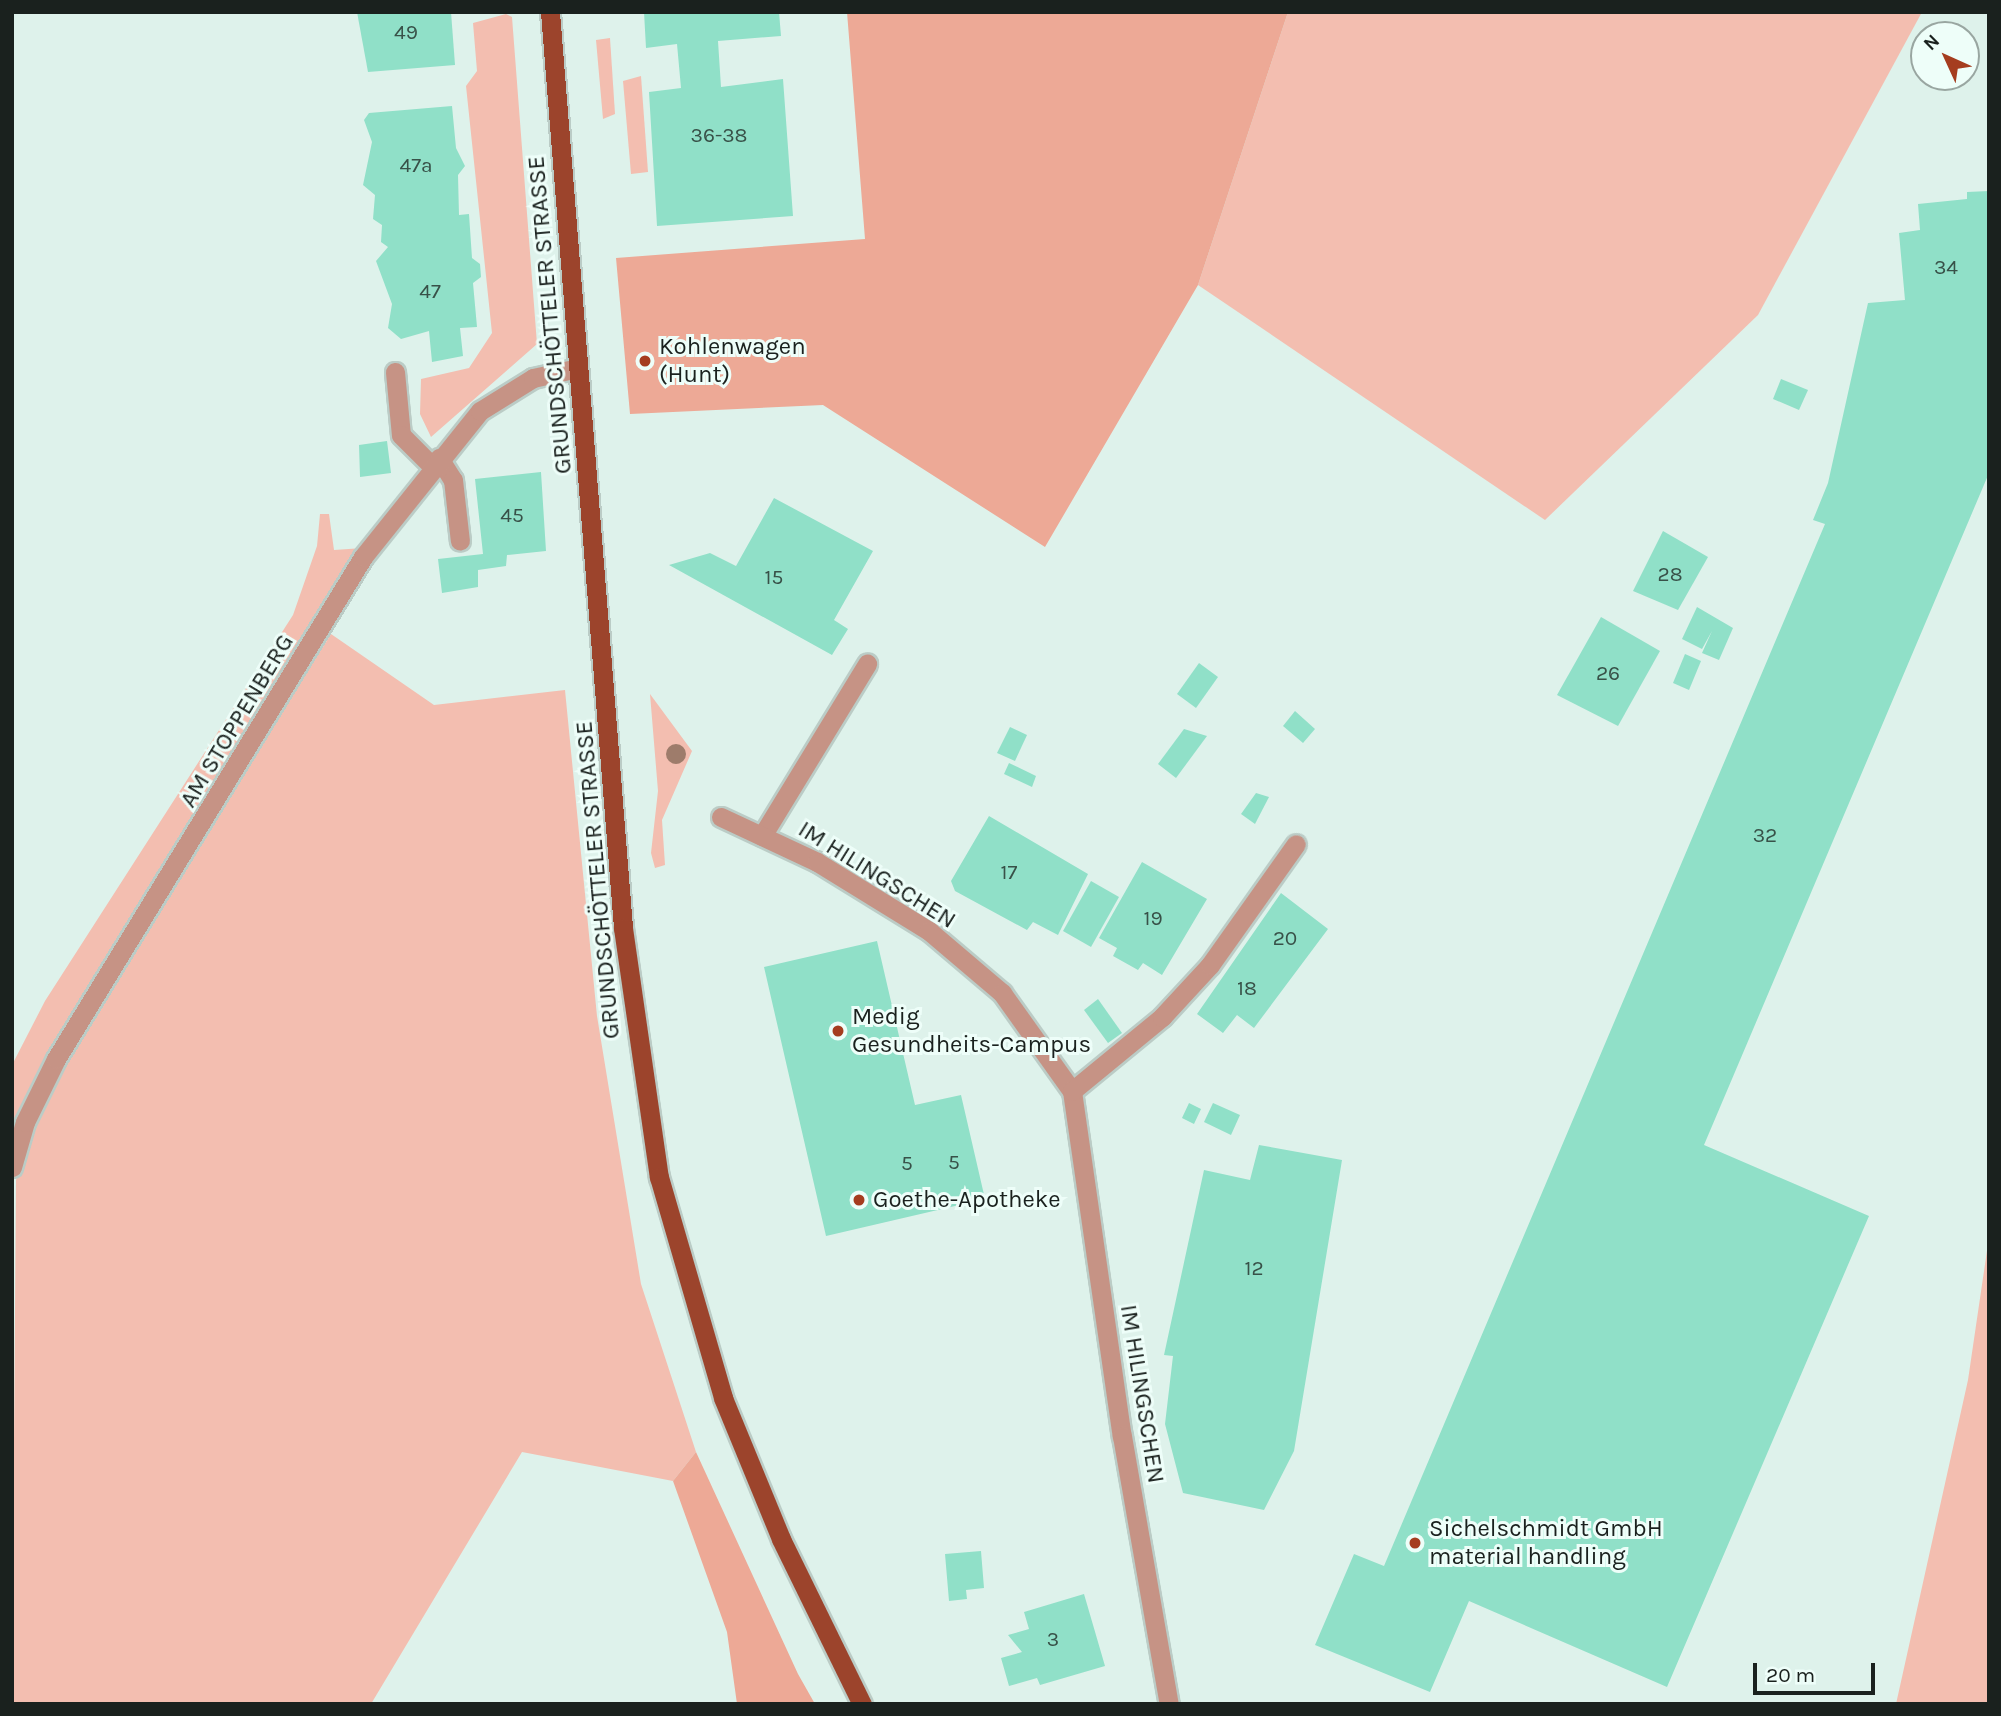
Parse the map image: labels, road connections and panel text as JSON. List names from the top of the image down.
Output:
{
  "streets": {
    "main road": ["GRUNDSCHÖTTELER STRASSE"],
    "street": ["AM STOPPENBERG", "IM HILINGSCHEN"]
  },
  "crossings": [
    ["GRUNDSCHÖTTELER STRASSE", "AM STOPPENBERG"]
  ],
  "places": [
    "Kohlenwagen (Hunt)",
    "Medig Gesundheits-Campus",
    "Goethe-Apotheke",
    "Sichelschmidt GmbH material handling"
  ],
  "house_numbers": [
    "49",
    "36-38",
    "47a",
    "34",
    "47",
    "45",
    "28",
    "15",
    "26",
    "32",
    "17",
    "19",
    "20",
    "18",
    "5",
    "5",
    "12",
    "3"
  ],
  "scale_bar": "20 m",
  "north": "top left"
}
